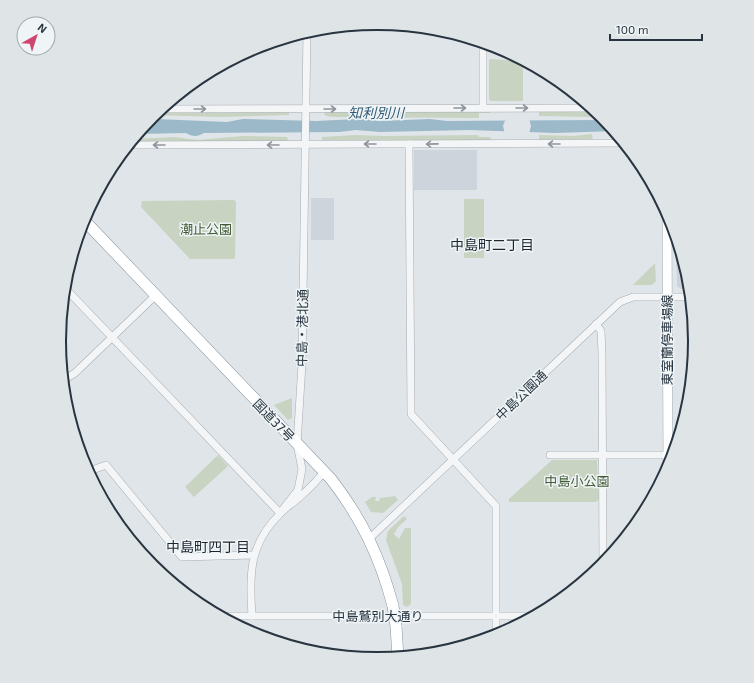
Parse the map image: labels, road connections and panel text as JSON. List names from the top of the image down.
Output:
{
  "streets": {
    "highway": ["国道37号"],
    "main road": ["東室蘭停車場線"],
    "street": ["中島・港北通", "中島公園通", "中島鷲別大通り"]
  },
  "crossings": [
    ["中島・港北通", "国道37号"],
    ["中島・港北通", "中島鷲別大通り"],
    ["東室蘭停車場線", "中島公園通"],
    ["中島公園通", "国道37号"]
  ],
  "districts": ["中島町二丁目", "中島町四丁目"],
  "water": ["知利別川"],
  "parks": ["潮止公園", "中島小公園"],
  "scale_bar": "100 m",
  "north": "top right"
}
